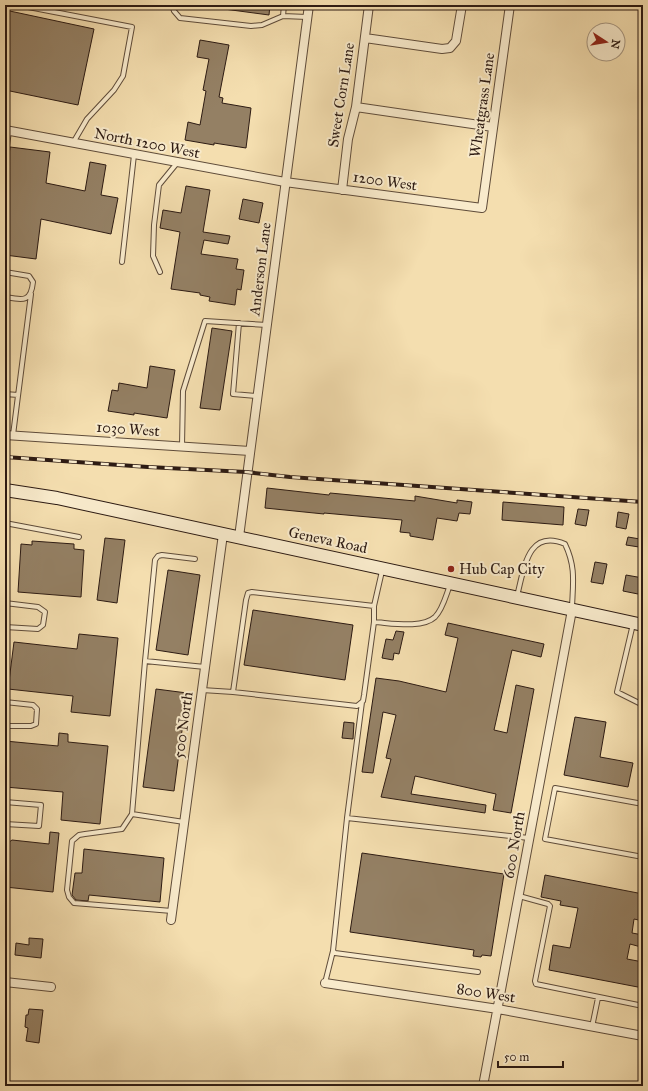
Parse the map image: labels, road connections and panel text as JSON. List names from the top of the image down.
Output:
{
  "streets": {
    "main road": ["Geneva Road"],
    "street": [
      "Sweet Corn Lane",
      "Wheatgrass Lane",
      "North 1200 West",
      "1200 West",
      "Anderson Lane",
      "1030 West",
      "500 North",
      "600 North",
      "800 West"
    ]
  },
  "crossings": [
    ["Sweet Corn Lane", "1200 West"],
    ["Wheatgrass Lane", "1200 West"],
    ["North 1200 West", "1200 West"],
    ["North 1200 West", "Anderson Lane"],
    ["1200 West", "Anderson Lane"],
    ["Anderson Lane", "1030 West"],
    ["Anderson Lane", "Geneva Road"],
    ["Geneva Road", "500 North"],
    ["Geneva Road", "600 North"],
    ["600 North", "800 West"]
  ],
  "places": ["Hub Cap City"],
  "scale_bar": "50 m",
  "north": "right"
}
